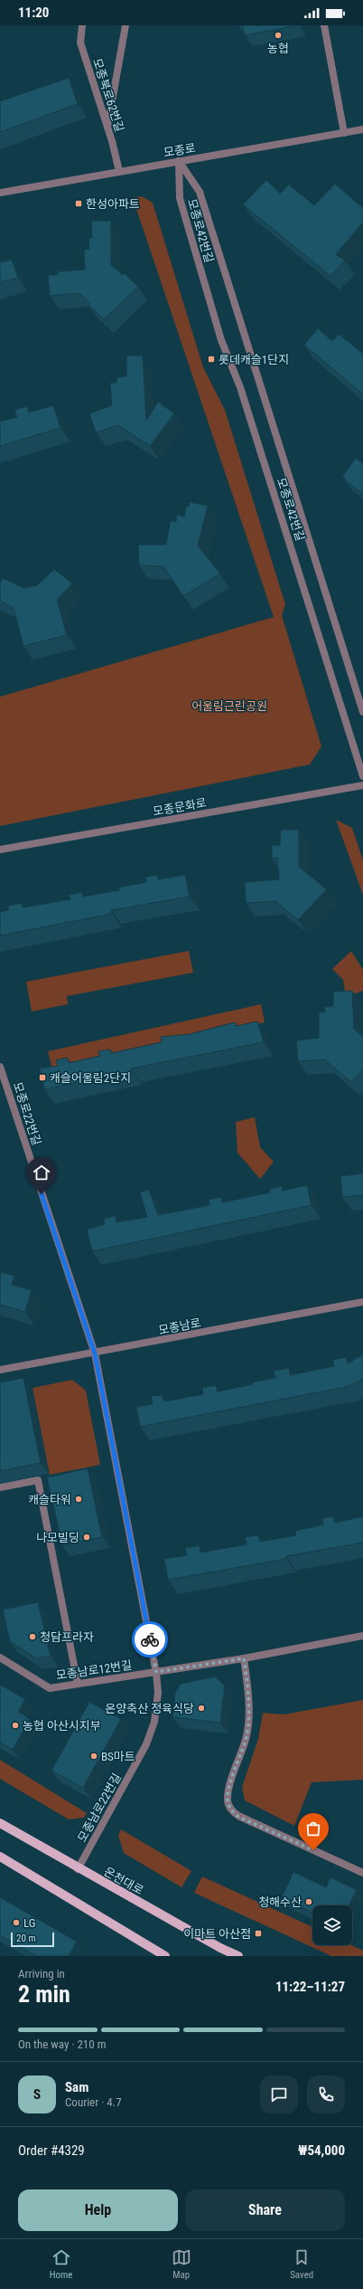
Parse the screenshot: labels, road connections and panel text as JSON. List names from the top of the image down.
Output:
{
  "streets": {
    "main road": ["온천대로"],
    "street": [
      "모종북로62번길",
      "모종로",
      "모종로42번길",
      "모종문화로",
      "모종로22번길",
      "모종남로",
      "모종남로12번길",
      "모종남로22번길"
    ]
  },
  "crossings": [
    ["모종북로62번길", "모종로"],
    ["모종로", "모종로42번길"],
    ["모종로22번길", "모종남로"],
    ["모종로22번길", "모종남로22번길"],
    ["모종남로", "모종남로22번길"],
    ["모종남로12번길", "모종남로22번길"],
    ["모종남로22번길", "온천대로"]
  ],
  "parks": ["어울림근린공원"],
  "places": {
    "other": [
      "농협",
      "캐슬타워",
      "나모빌딩",
      "청담프라자",
      "온양축산 정육식당",
      "농협 아산시지부",
      "BS마트",
      "청해수산",
      "LG"
    ],
    "transit": [
      "한성아파트",
      "롯데캐슬1단지",
      "캐슬어울림2단지",
      "이마트 아산점"
    ]
  },
  "scale_bar": "20 m",
  "page": {
    "status": "11:20",
    "scale": "20 m",
    "heading": ["2 min", "Arriving in", "11:22–11:27"],
    "panel": [
      "Sam",
      "Courier · 4.7",
      "Order #4329",
      "₩54,000"
    ],
    "bar": "On the way · 210 m",
    "round": "S",
    "buttons": ["Help", "Share"],
    "tabs": ["Home", "Map", "Saved"]
  }
}
